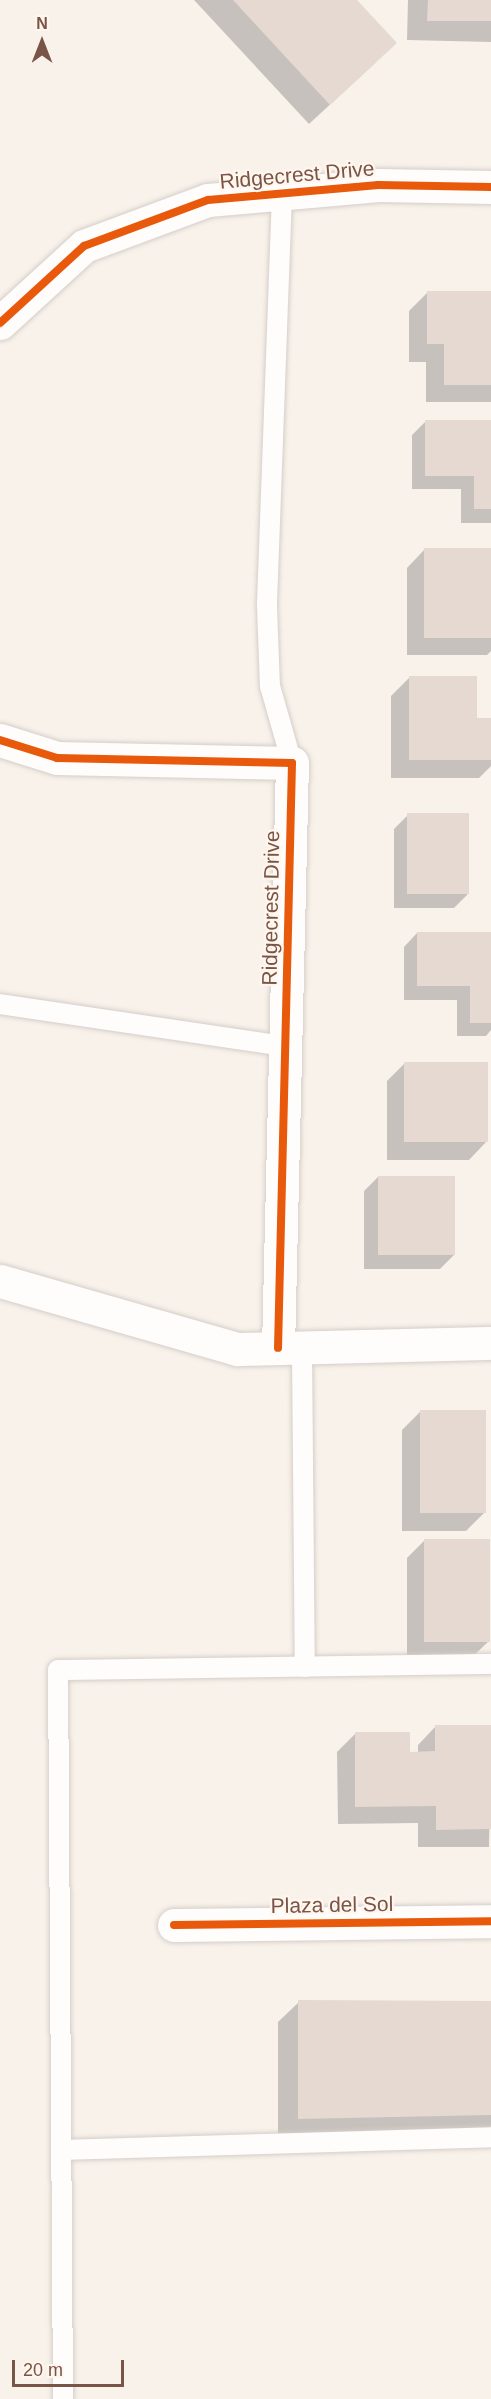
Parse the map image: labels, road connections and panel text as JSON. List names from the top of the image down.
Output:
{
  "streets": {
    "street": ["Ridgecrest Drive", "Plaza del Sol"]
  },
  "scale_bar": "20 m",
  "north": "top"
}
